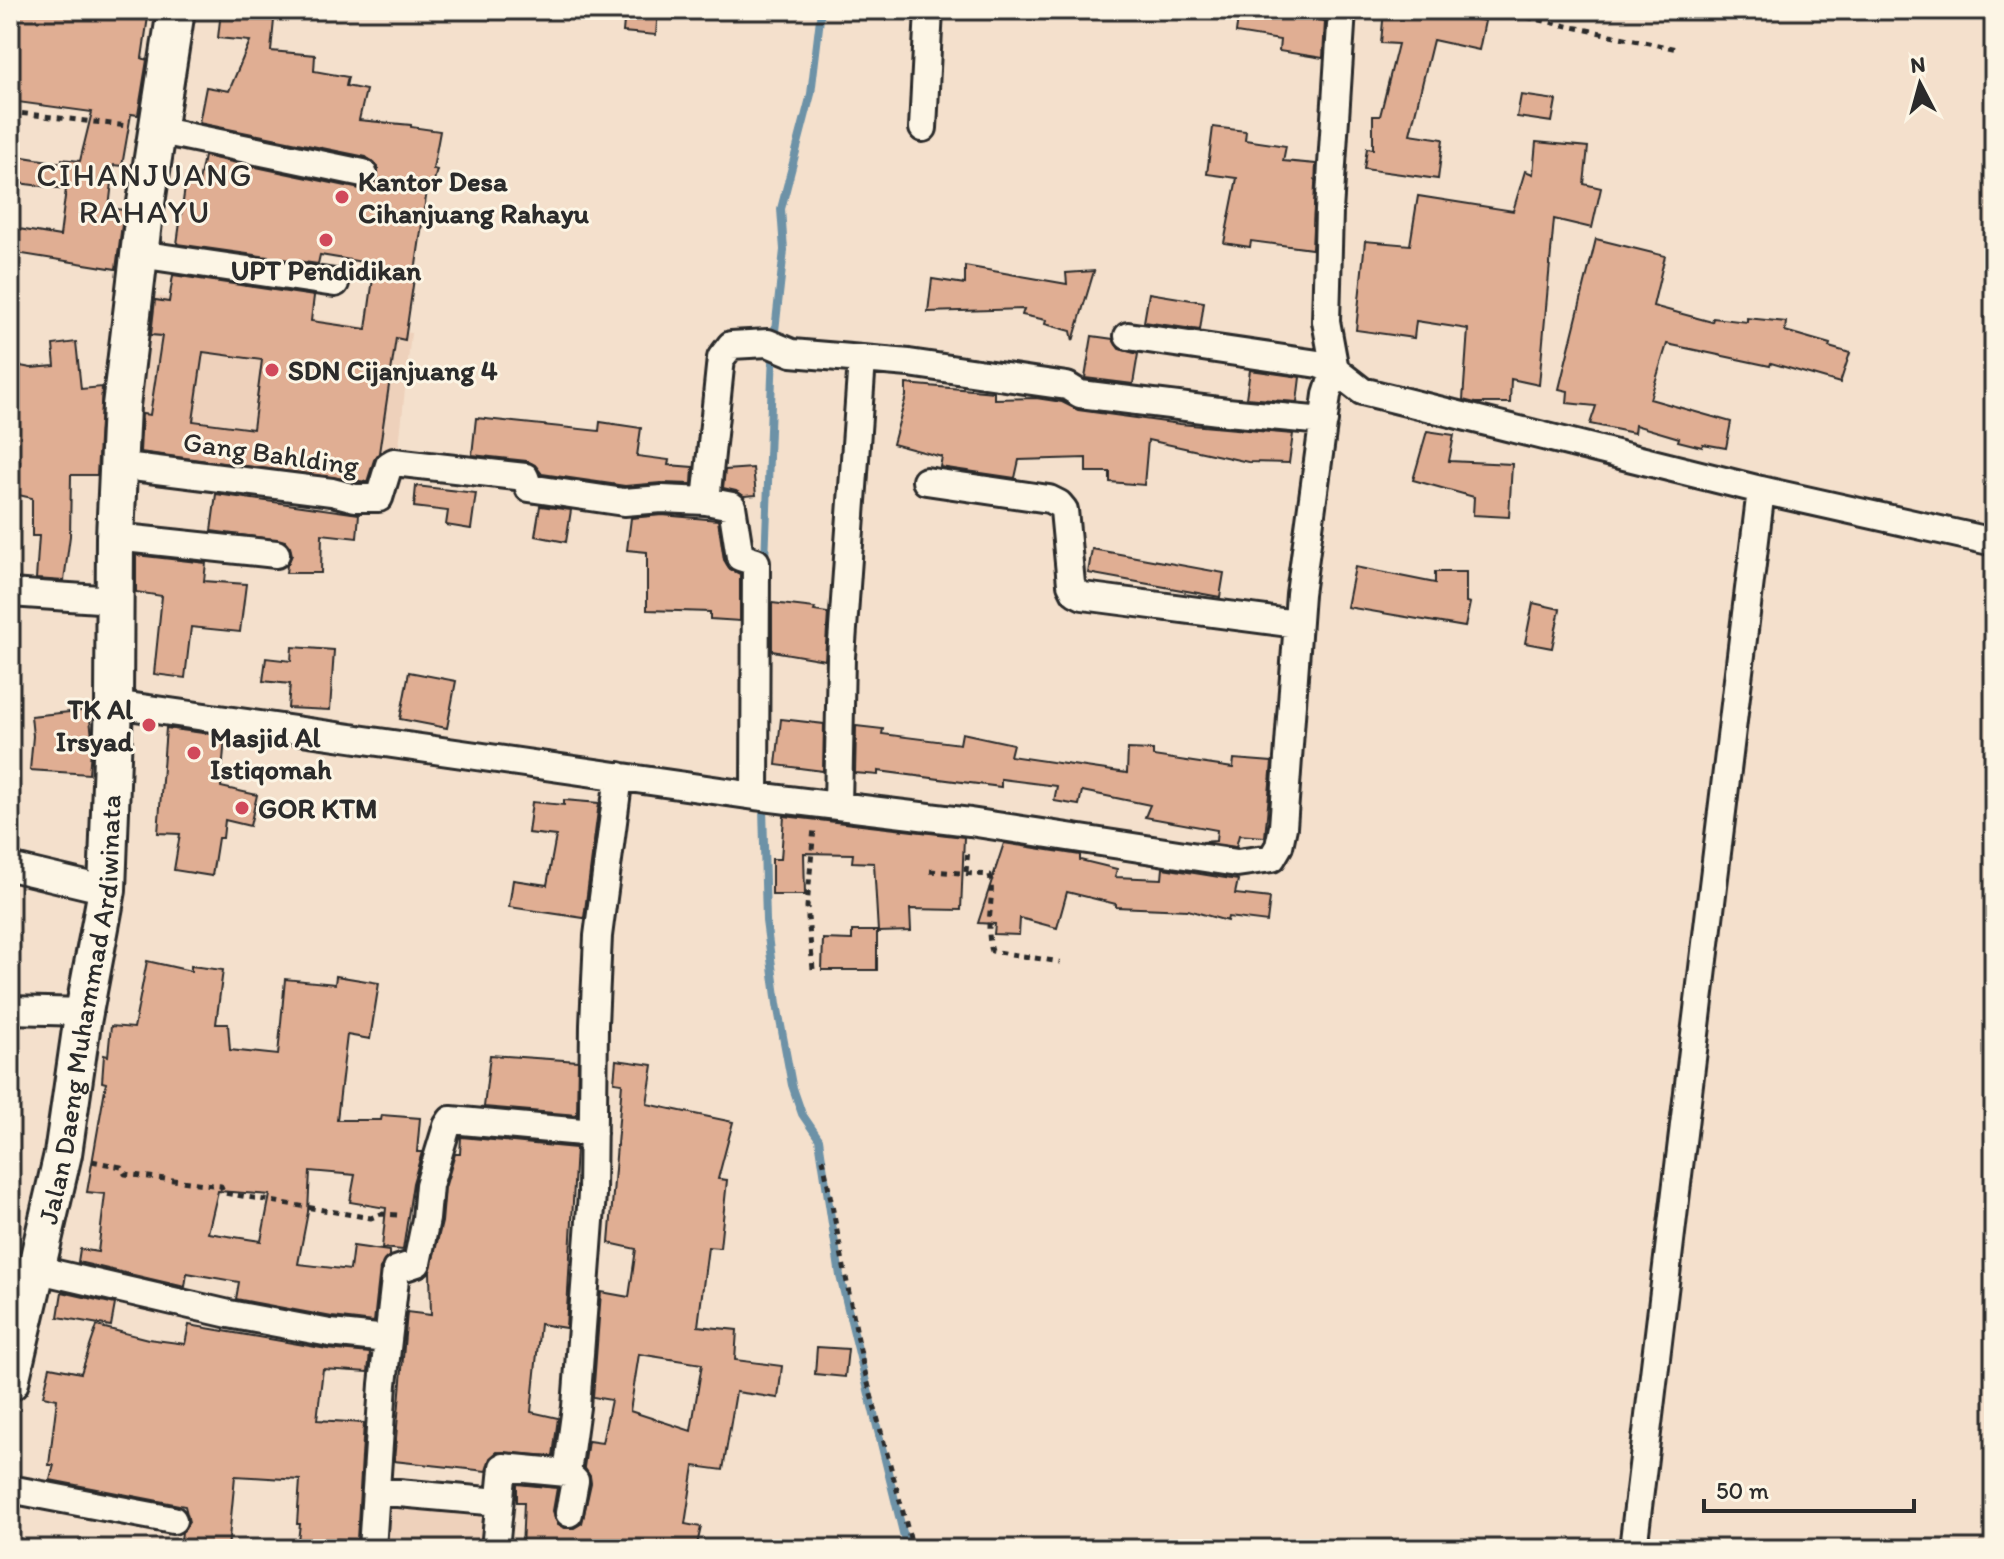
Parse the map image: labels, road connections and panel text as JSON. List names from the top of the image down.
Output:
{
  "streets": {
    "main road": ["Jalan Daeng Muhammad Ardiwinata"],
    "street": ["Gang Bahlding"]
  },
  "crossings": [
    ["Gang Bahlding", "Jalan Daeng Muhammad Ardiwinata"]
  ],
  "districts": ["CIHANJUANG RAHAYU"],
  "places": [
    "Kantor Desa Cihanjuang Rahayu",
    "UPT Pendidikan",
    "SDN Cijanjuang 4",
    "TK Al Irsyad",
    "Masjid Al Istiqomah",
    "GOR KTM"
  ],
  "scale_bar": "50 m",
  "north": "top"
}
